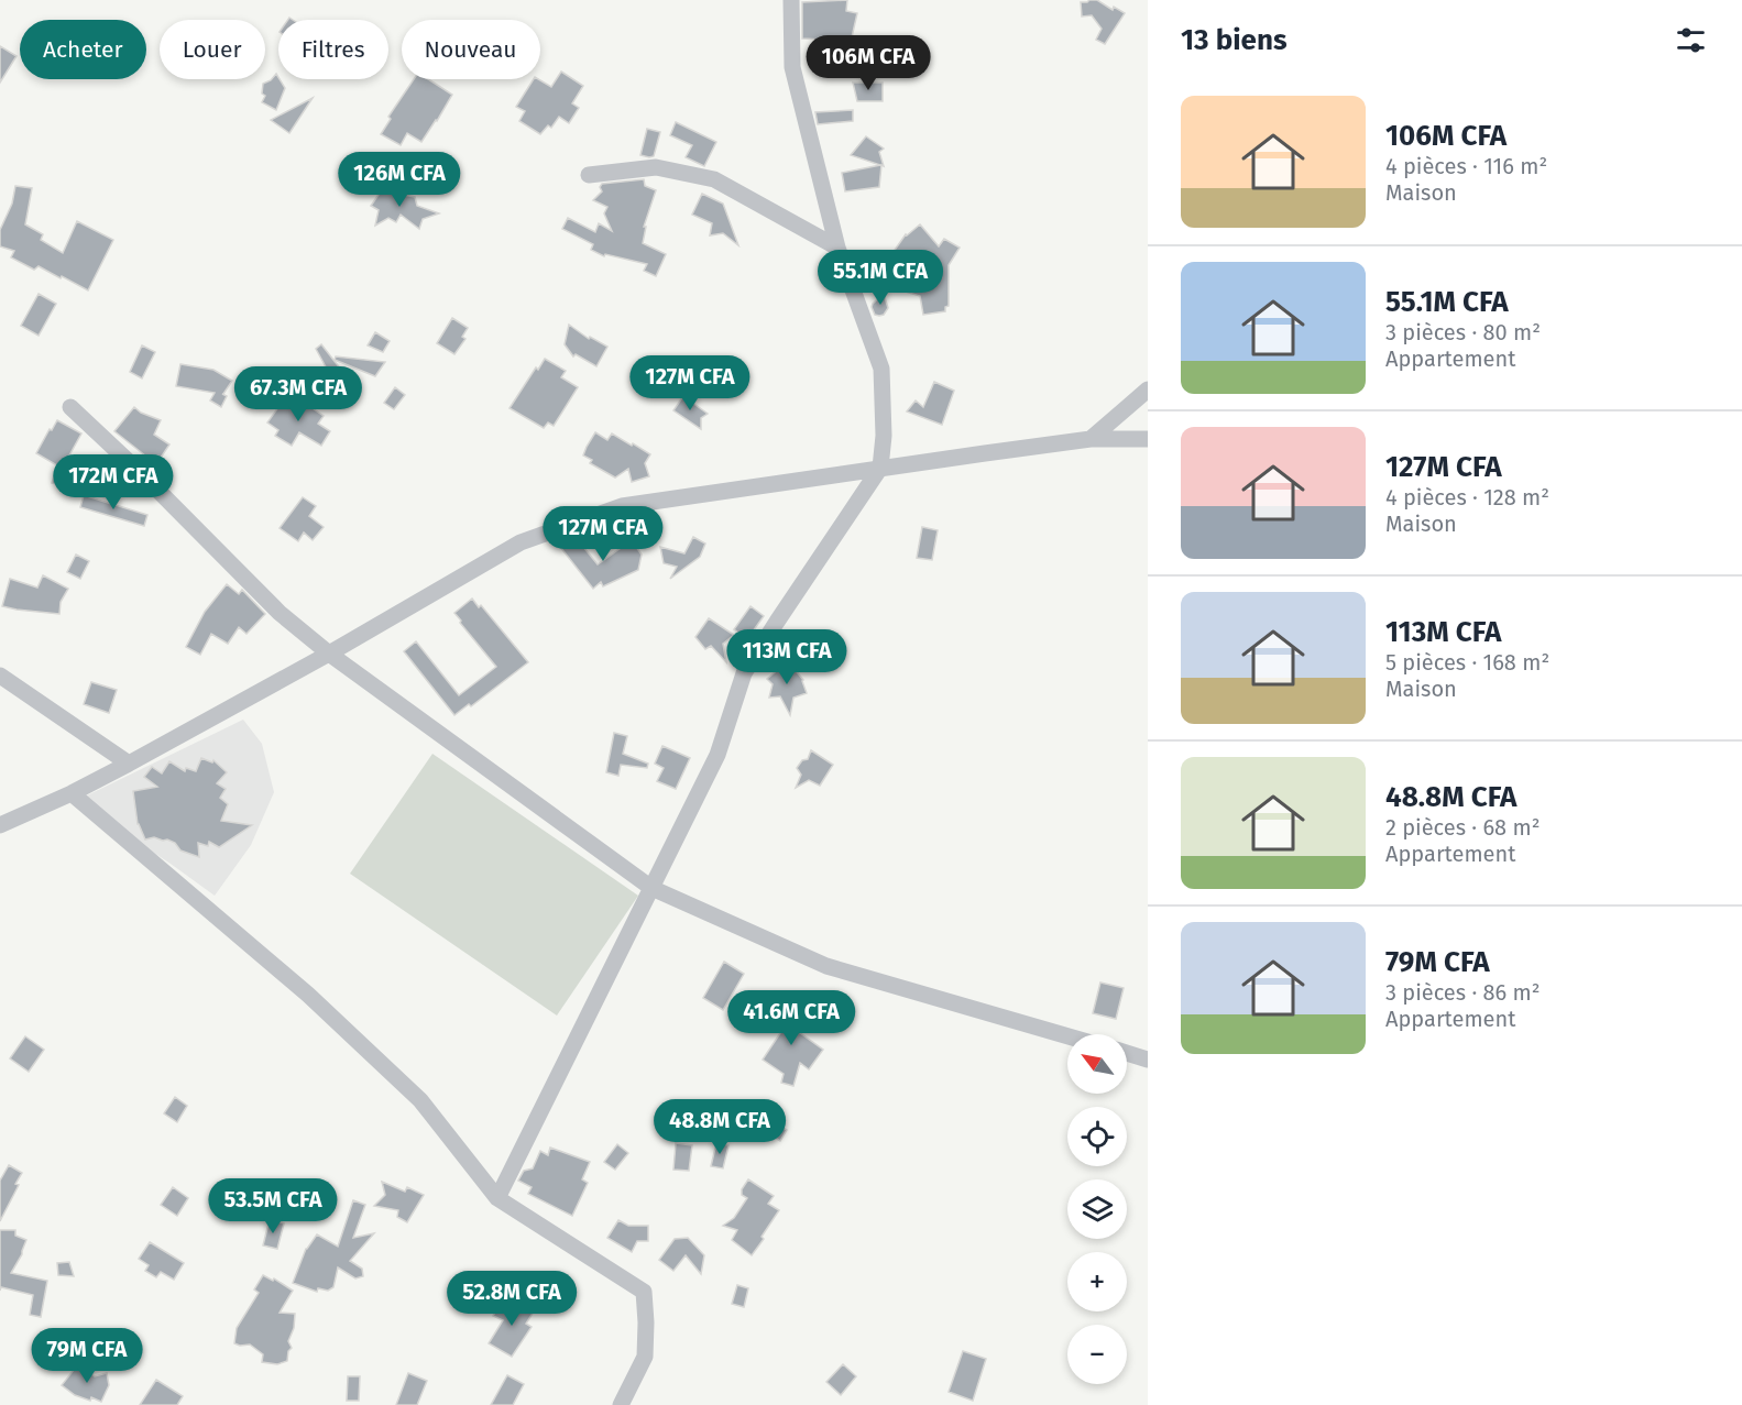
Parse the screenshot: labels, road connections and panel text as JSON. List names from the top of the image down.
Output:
{
  "north": "top left",
  "page": {
    "heading": "13 biens",
    "chip": [
      "Acheter",
      "Louer",
      "Filtres",
      "Nouveau"
    ],
    "price": [
      "106M CFA",
      "126M CFA",
      "55.1M CFA",
      "127M CFA",
      "67.3M CFA",
      "172M CFA",
      "127M CFA",
      "113M CFA",
      "41.6M CFA",
      "48.8M CFA",
      "53.5M CFA",
      "52.8M CFA",
      "79M CFA"
    ],
    "list": [
      {
        "name": "106M CFA",
        "note": "4 pièces · 116 m² · Maison"
      },
      {
        "name": "55.1M CFA",
        "note": "3 pièces · 80 m² · Appartement"
      },
      {
        "name": "127M CFA",
        "note": "4 pièces · 128 m² · Maison"
      },
      {
        "name": "113M CFA",
        "note": "5 pièces · 168 m² · Maison"
      },
      {
        "name": "48.8M CFA",
        "note": "2 pièces · 68 m² · Appartement"
      },
      {
        "name": "79M CFA",
        "note": "3 pièces · 86 m² · Appartement"
      }
    ],
    "map_buttons": ["+", "−"]
  }
}
